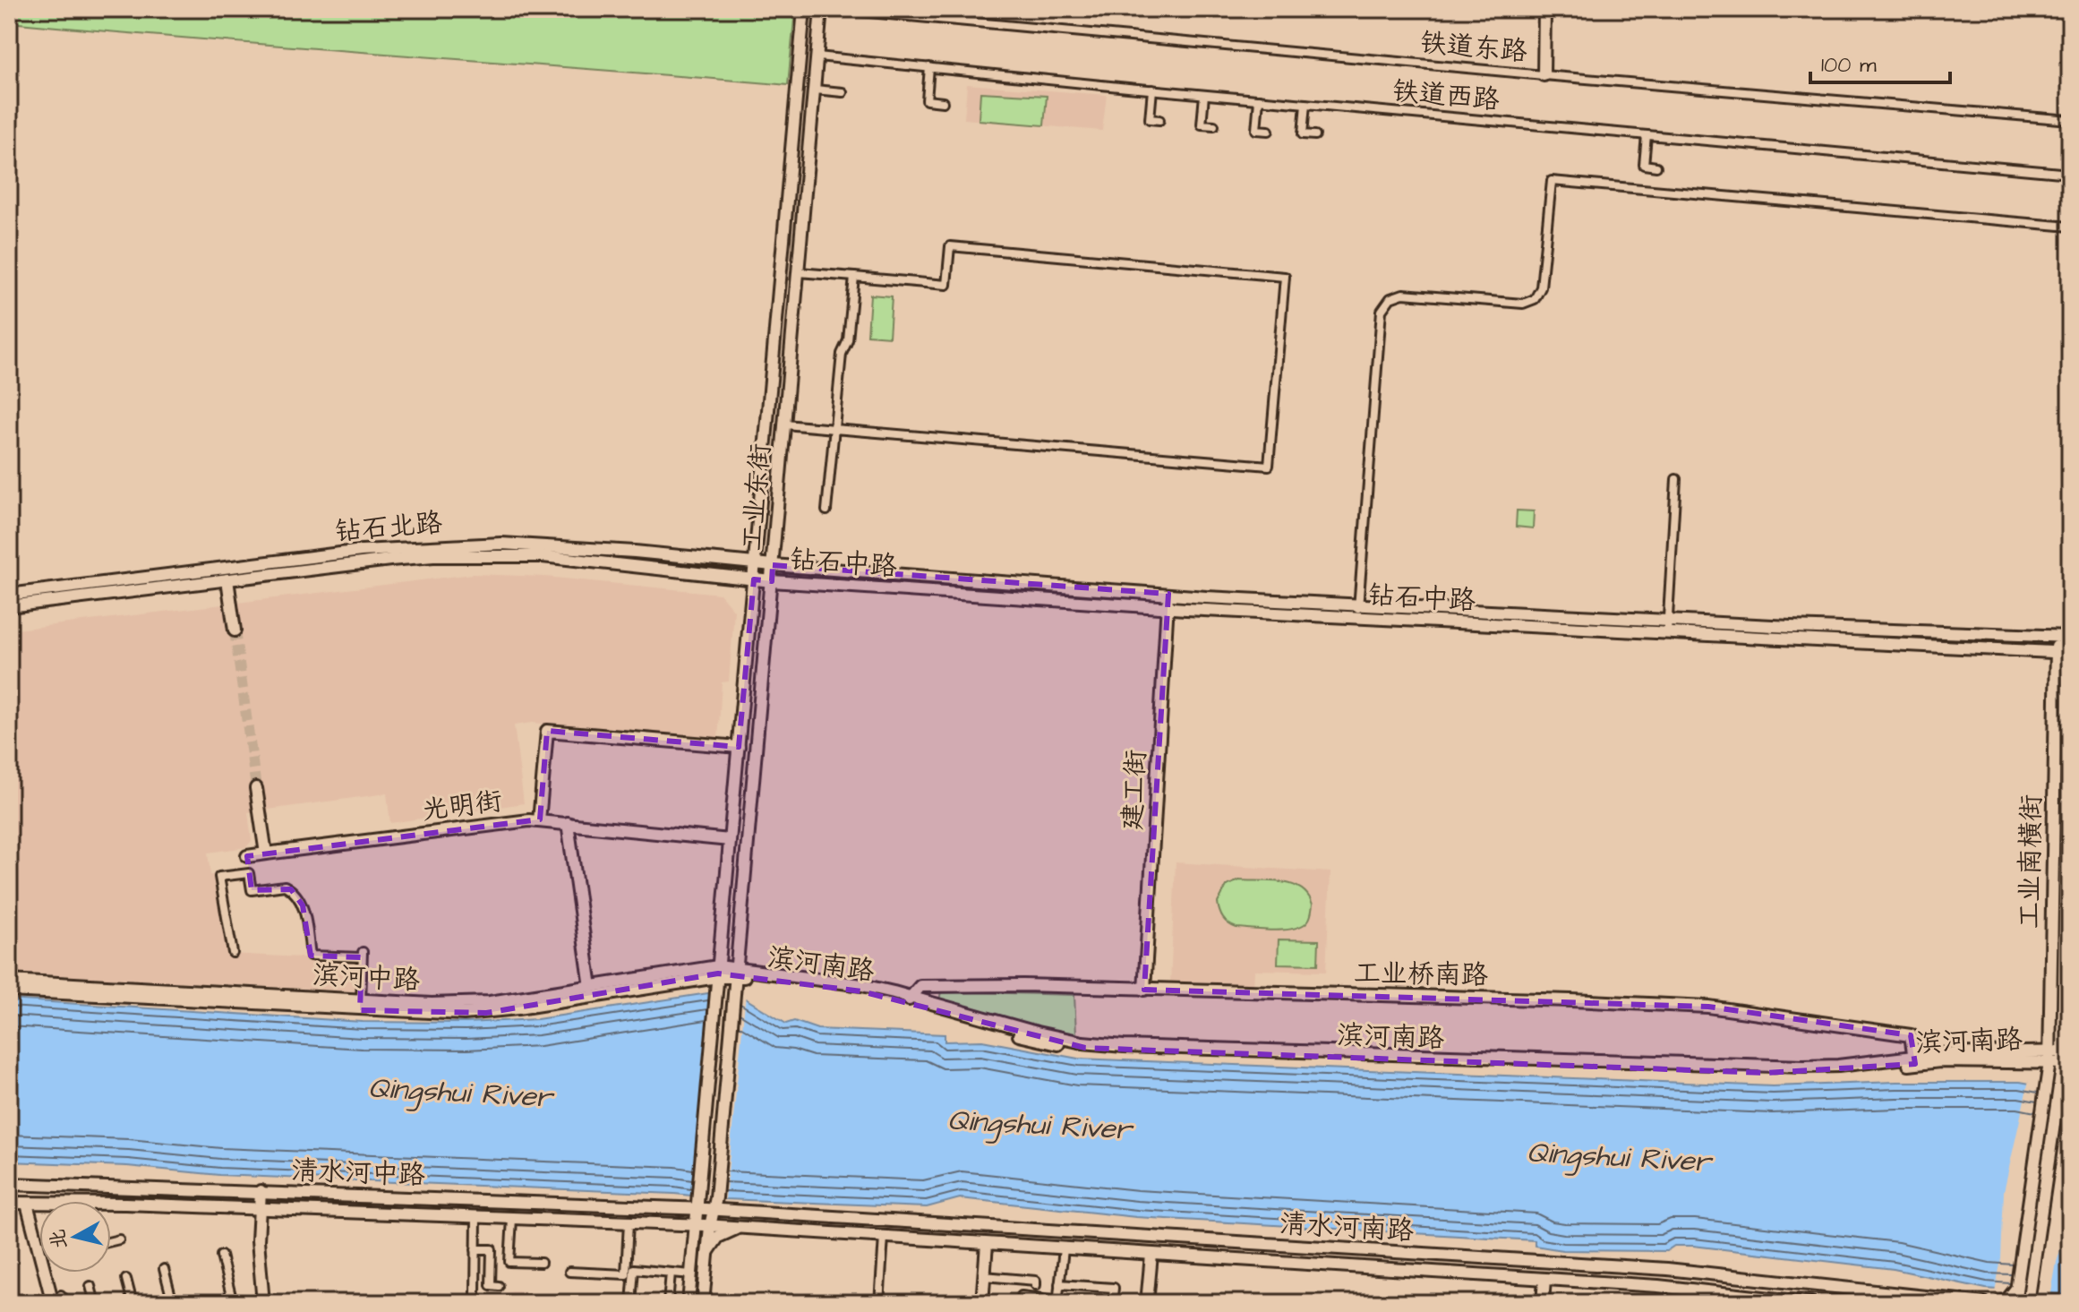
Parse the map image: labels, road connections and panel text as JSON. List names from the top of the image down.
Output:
{
  "streets": {
    "main road": [
      "工业东街",
      "钻石北路",
      "钻石中路",
      "建工街",
      "光明街",
      "工业南横街",
      "滨河南路",
      "工业桥南路",
      "滨河中路",
      "清水河中路",
      "清水河南路"
    ],
    "street": ["铁道东路", "铁道西路"]
  },
  "crossings": [
    ["铁道西路", "工业东街"],
    ["工业东街", "钻石北路"],
    ["工业东街", "钻石中路"],
    ["工业东街", "光明街"],
    ["工业东街", "滨河南路"],
    ["工业东街", "滨河中路"],
    ["工业东街", "清水河中路"],
    ["工业东街", "清水河南路"],
    ["钻石北路", "钻石中路"],
    ["钻石中路", "建工街"],
    ["钻石中路", "工业南横街"],
    ["建工街", "工业桥南路"],
    ["工业南横街", "滨河南路"],
    ["滨河南路", "工业桥南路"],
    ["滨河南路", "滨河中路"],
    ["清水河中路", "清水河南路"]
  ],
  "water": ["Qingshui River"],
  "scale_bar": "100 m",
  "north": "left"
}
